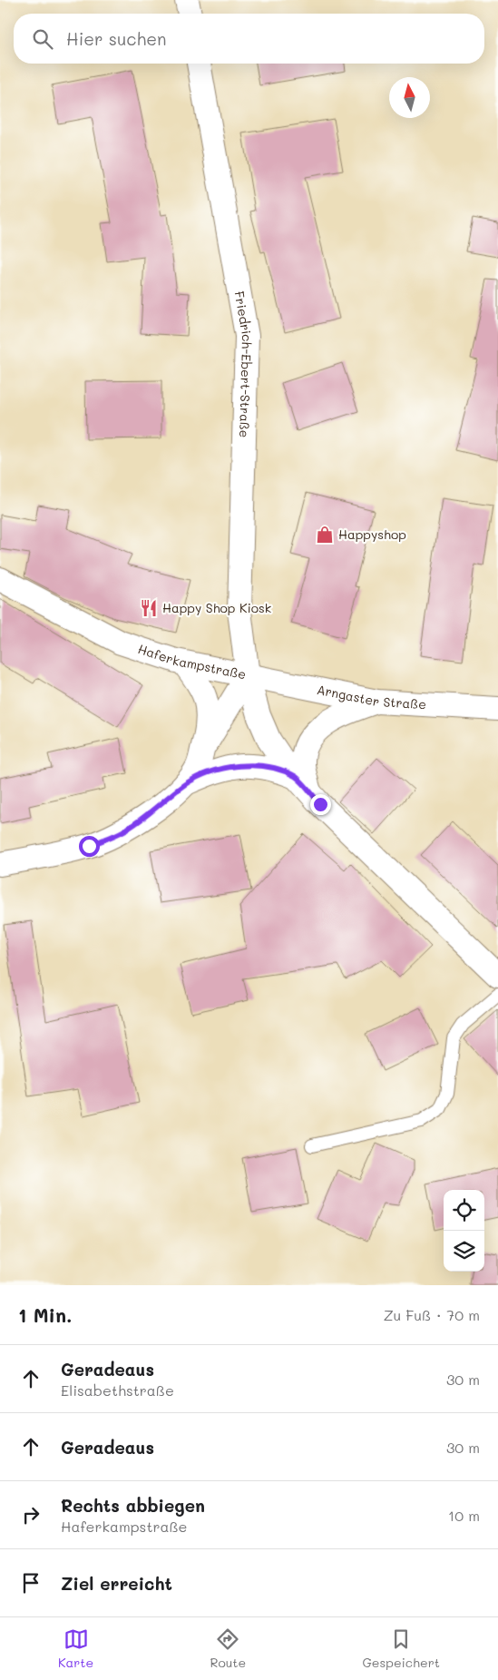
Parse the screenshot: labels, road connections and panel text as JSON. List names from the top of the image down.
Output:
{
  "streets": {
    "street": ["Friedrich-Ebert-Straße", "Haferkampstraße", "Arngaster Straße"]
  },
  "crossings": [
    ["Friedrich-Ebert-Straße", "Haferkampstraße"],
    ["Friedrich-Ebert-Straße", "Arngaster Straße"],
    ["Haferkampstraße", "Arngaster Straße"]
  ],
  "places": {
    "shop": ["Happyshop"],
    "restaurant": ["Happy Shop Kiosk"]
  },
  "north": "top",
  "page": {
    "search": "Hier suchen",
    "heading": ["1 Min.", "Zu Fuß · 70 m"],
    "list": [
      ["Geradeaus", "Elisabethstraße", "30 m"],
      ["Geradeaus", "30 m"],
      ["Rechts abbiegen", "Haferkampstraße", "10 m"],
      "Ziel erreicht"
    ],
    "nav": ["Karte", "Route", "Gespeichert"]
  }
}
